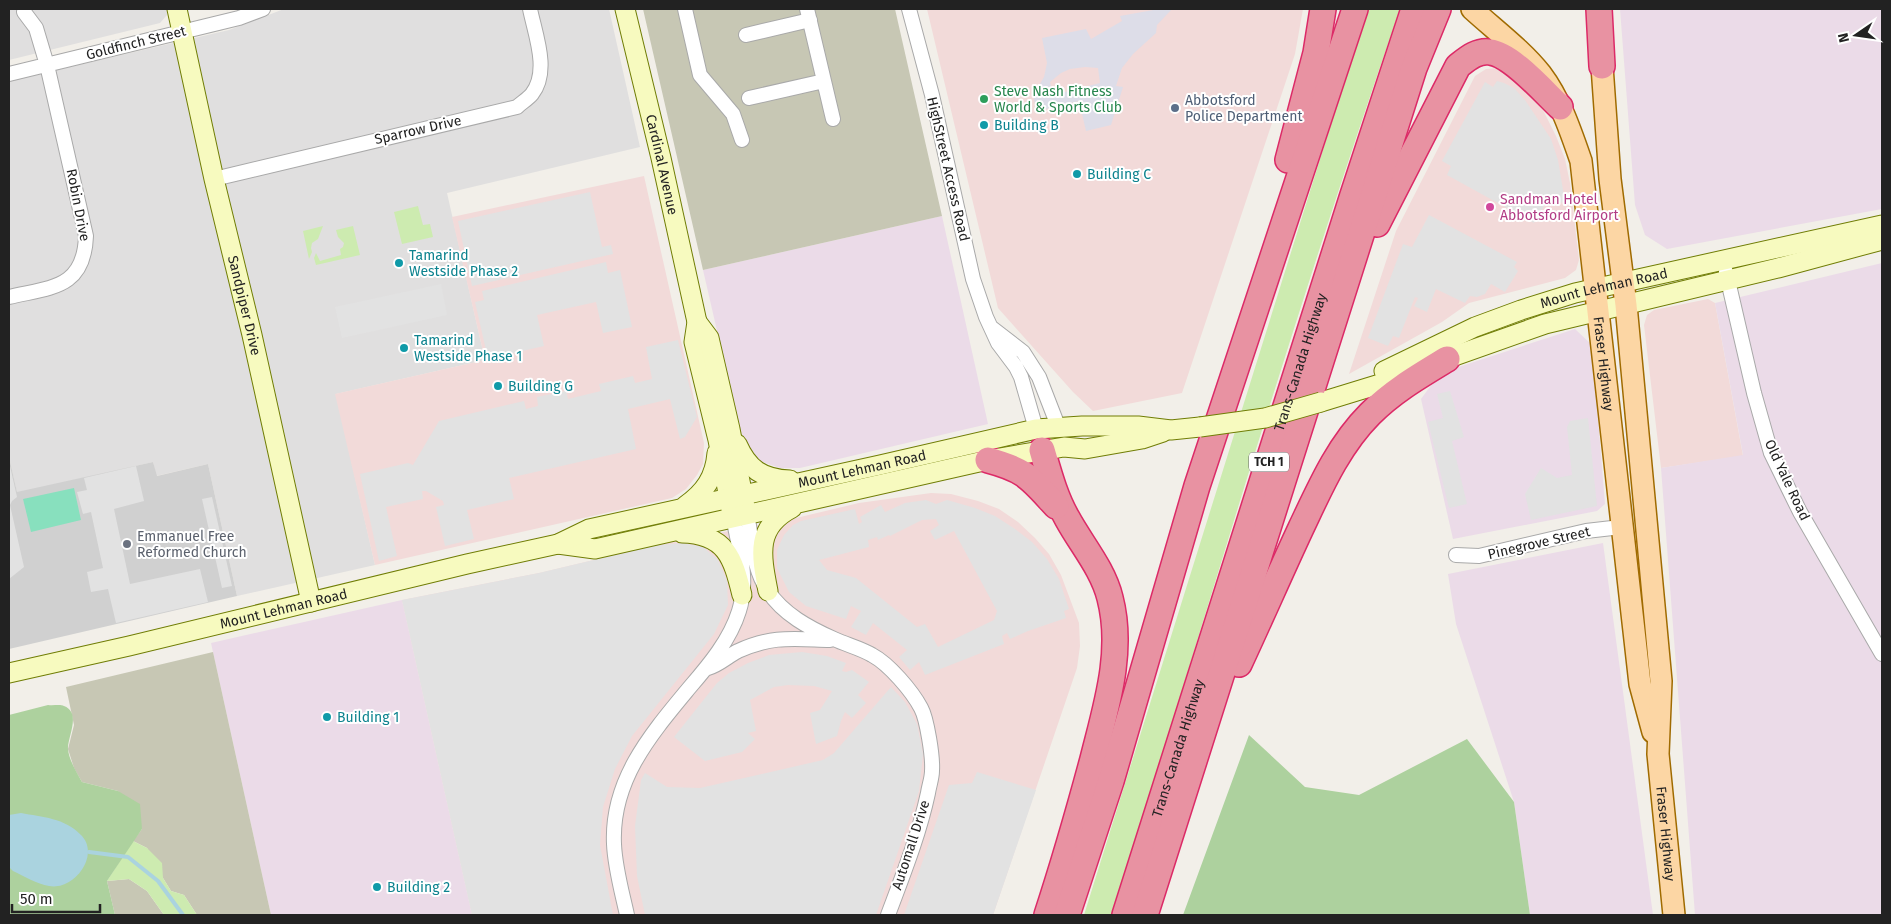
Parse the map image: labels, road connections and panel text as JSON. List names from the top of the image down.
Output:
{
  "streets": {
    "highway": ["Trans-Canada Highway", "TCH 1"],
    "main road": [
      "Cardinal Avenue",
      "Mount Lehman Road",
      "Sandpiper Drive",
      "Fraser Highway"
    ],
    "street": [
      "Goldfinch Street",
      "Sparrow Drive",
      "HighStreet Access Road",
      "Robin Drive",
      "Old Yale Road",
      "Pinegrove Street",
      "Automall Drive"
    ]
  },
  "crossings": [
    ["Goldfinch Street", "Robin Drive"],
    ["Goldfinch Street", "Sandpiper Drive"],
    ["Sparrow Drive", "Sandpiper Drive"],
    ["Cardinal Avenue", "Mount Lehman Road"],
    ["Cardinal Avenue", "Automall Drive"],
    ["HighStreet Access Road", "Mount Lehman Road"],
    ["Mount Lehman Road", "Sandpiper Drive"],
    ["Mount Lehman Road", "Fraser Highway"],
    ["Mount Lehman Road", "Old Yale Road"],
    ["Mount Lehman Road", "Automall Drive"],
    ["Fraser Highway", "Pinegrove Street"]
  ],
  "places": [
    "Steve Nash Fitness World & Sports Club",
    "Abbotsford Police Department",
    "Building B",
    "Building C",
    "Sandman Hotel Abbotsford Airport",
    "Tamarind Westside Phase 2",
    "Tamarind Westside Phase 1",
    "Building G",
    "Emmanuel Free Reformed Church",
    "Building 1",
    "Building 2"
  ],
  "scale_bar": "50 m",
  "north": "left"
}
